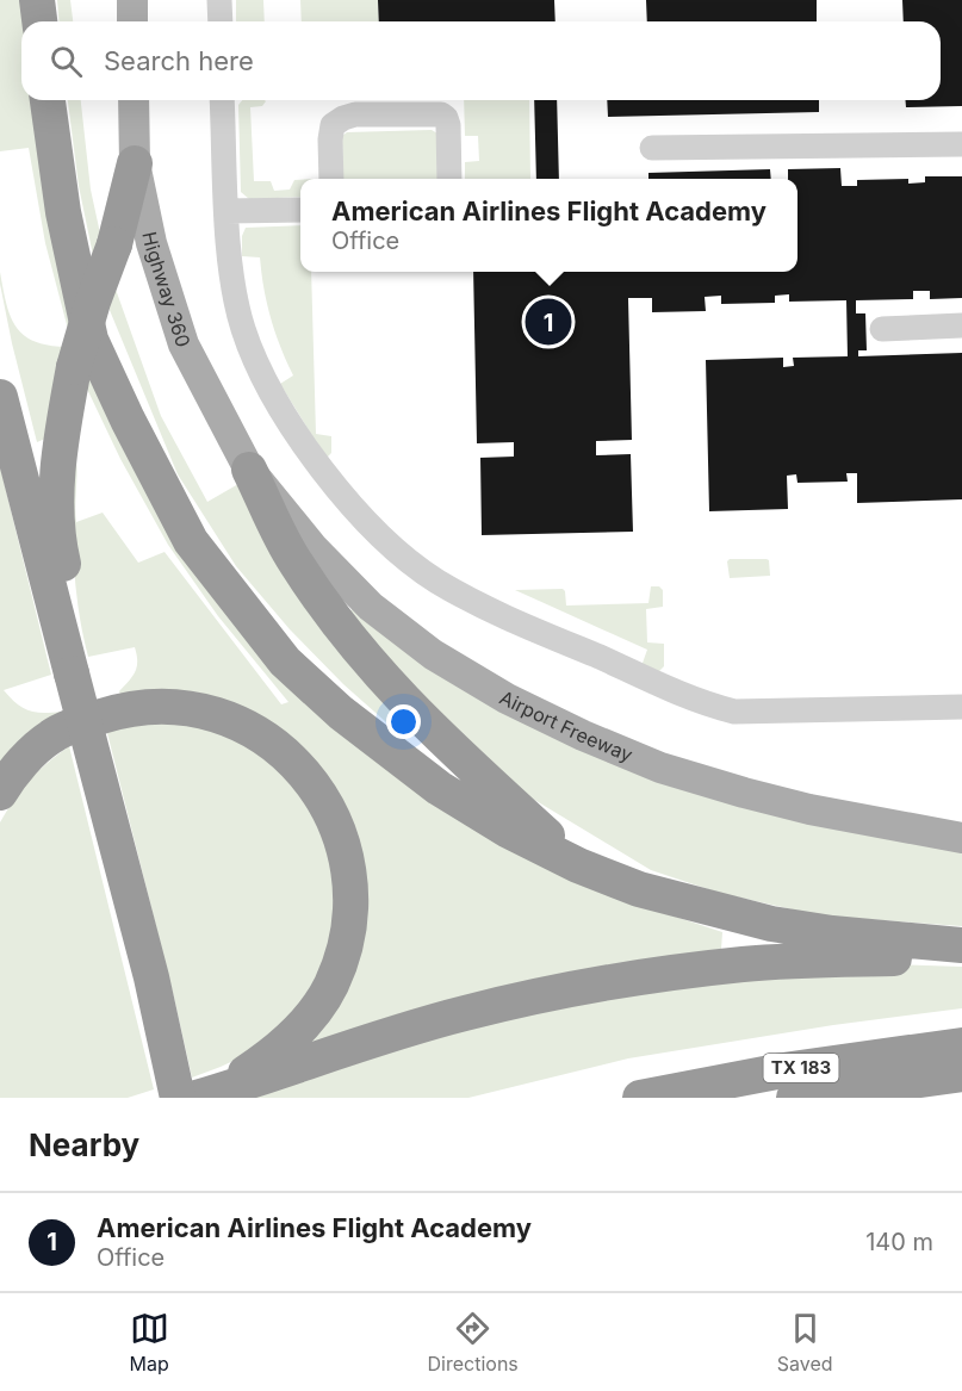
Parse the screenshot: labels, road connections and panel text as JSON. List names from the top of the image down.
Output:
{
  "streets": {
    "highway": ["TX 183"],
    "main road": ["Highway 360", "Airport Freeway"]
  },
  "crossings": [
    ["Highway 360", "Airport Freeway"]
  ],
  "page": {
    "search": "Search here",
    "popup": ["American Airlines Flight Academy", "Office"],
    "pins": "1",
    "heading": "Nearby",
    "list": [
      {
        "mark": "1",
        "name": "American Airlines Flight Academy",
        "note": "Office",
        "value": "140 m"
      }
    ],
    "nav": ["Map", "Directions", "Saved"]
  }
}
